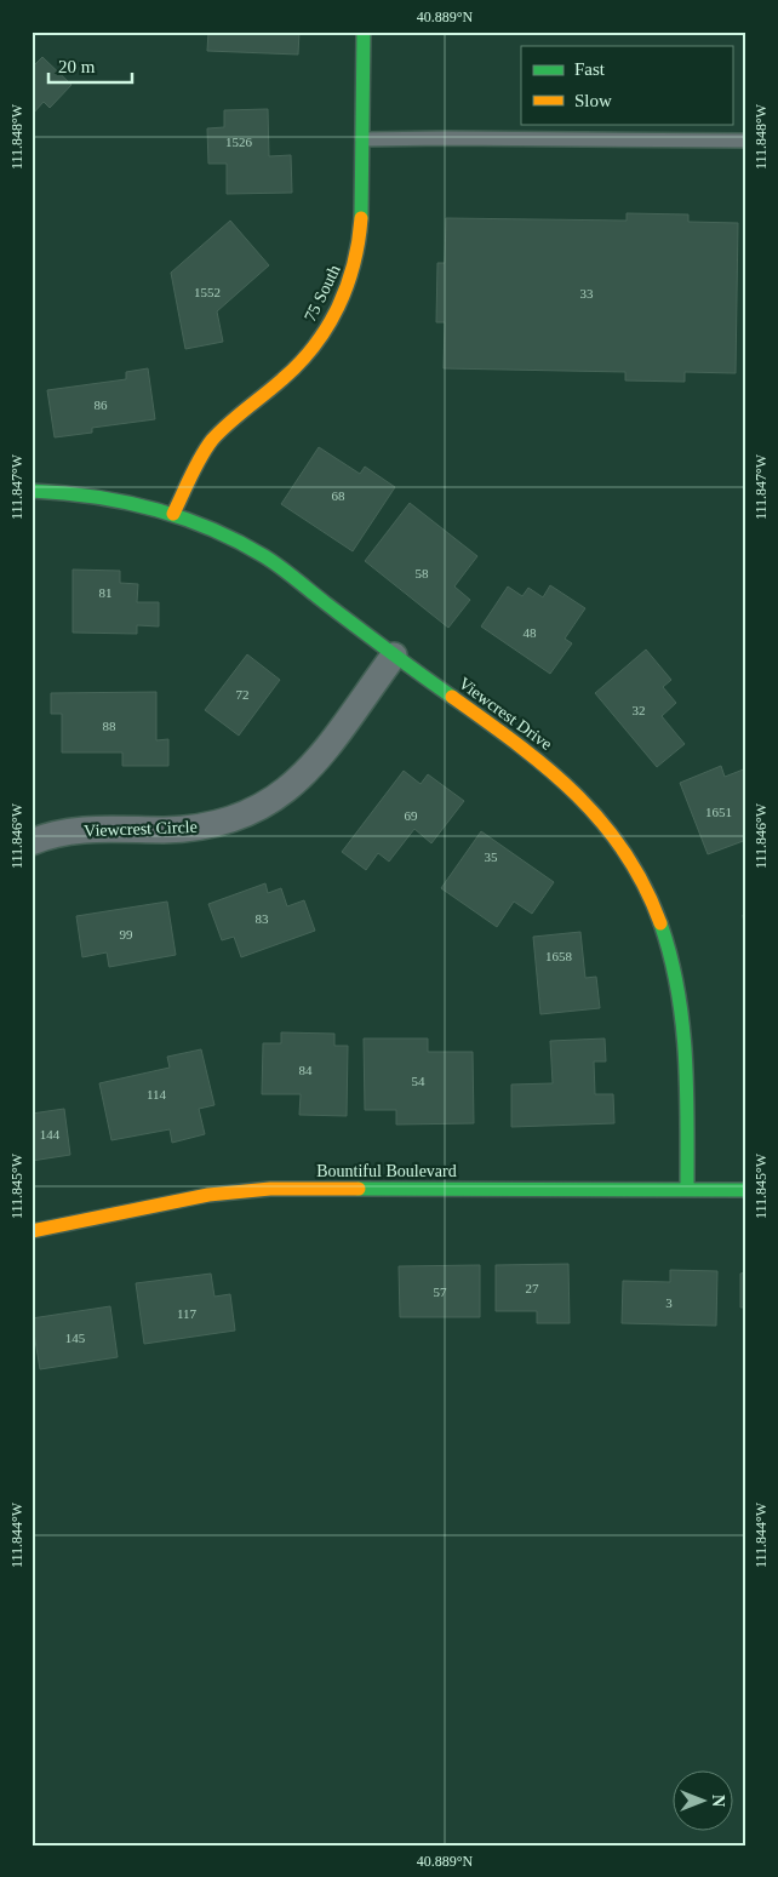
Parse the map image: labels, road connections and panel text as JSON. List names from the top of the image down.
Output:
{
  "streets": {
    "street": [
      "75 South",
      "Viewcrest Drive",
      "Viewcrest Circle",
      "Bountiful Boulevard"
    ]
  },
  "crossings": [
    ["75 South", "Viewcrest Drive"],
    ["Viewcrest Drive", "Viewcrest Circle"],
    ["Viewcrest Drive", "Bountiful Boulevard"]
  ],
  "house_numbers": [
    "1526",
    "1552",
    "33",
    "86",
    "68",
    "58",
    "81",
    "48",
    "72",
    "32",
    "88",
    "1651",
    "69",
    "35",
    "83",
    "99",
    "1658",
    "84",
    "54",
    "114",
    "144",
    "27",
    "57",
    "3",
    "117",
    "145"
  ],
  "legend": ["Fast", "Slow"],
  "scale_bar": "20 m",
  "north": "right",
  "coordinates": [
    "40.889°N",
    "111.848°W",
    "111.847°W",
    "111.846°W",
    "111.845°W",
    "111.844°W"
  ]
}
